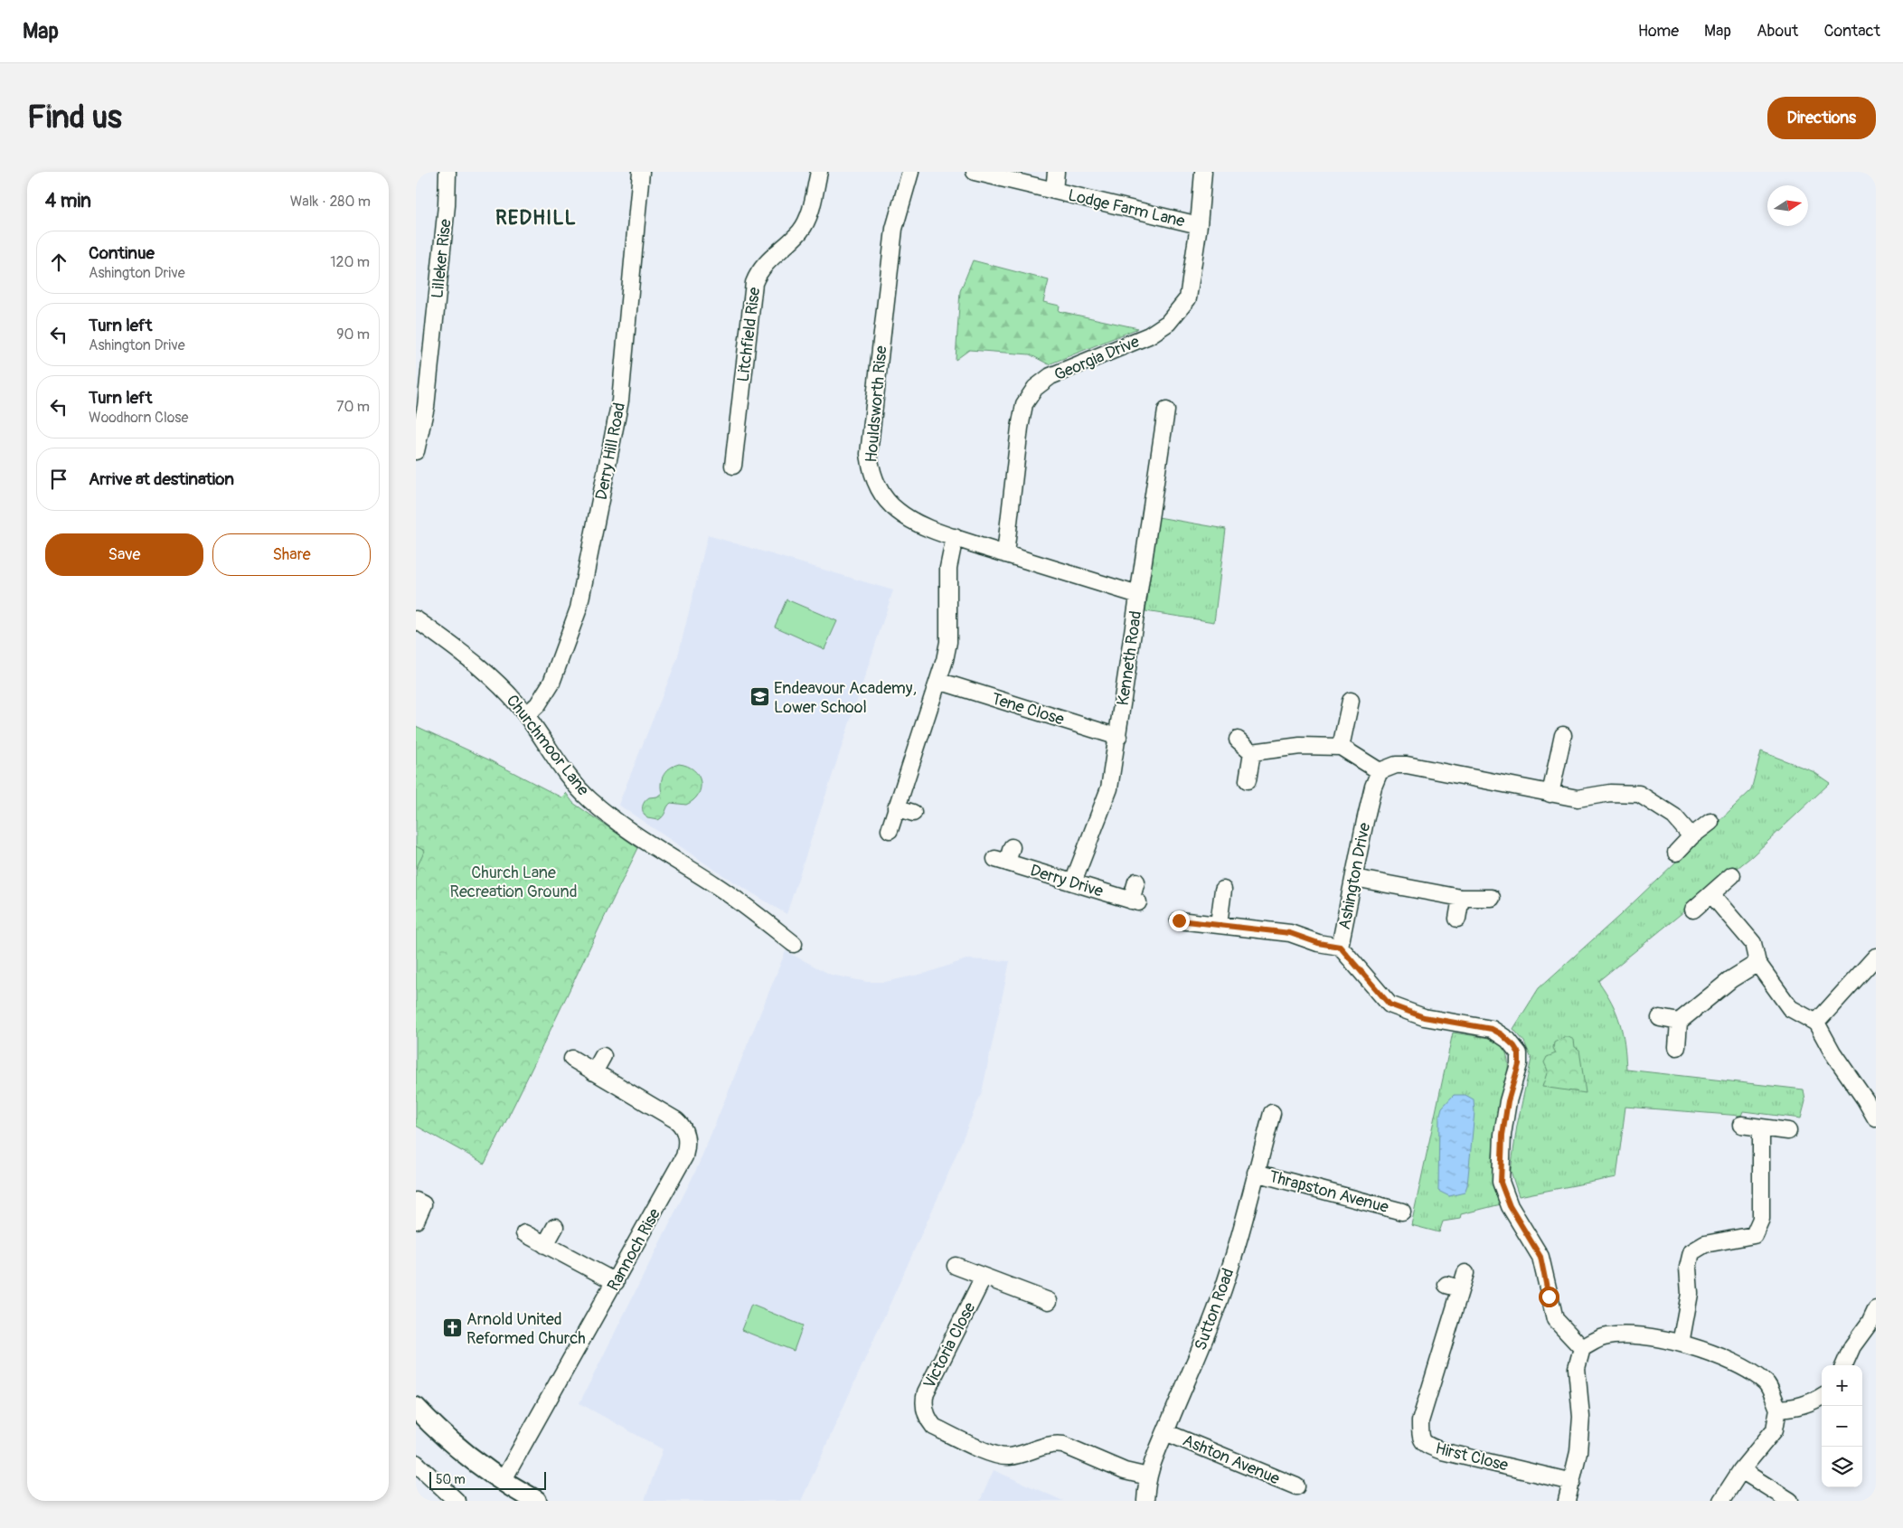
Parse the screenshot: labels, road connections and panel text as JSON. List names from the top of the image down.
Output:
{
  "streets": {
    "street": [
      "Lodge Farm Lane",
      "Lilleker Rise",
      "Litchfield Rise",
      "Georgia Drive",
      "Houldsworth Rise",
      "Derry Hill Road",
      "Kenneth Road",
      "Tene Close",
      "Churchmoor Lane",
      "Ashington Drive",
      "Derry Drive",
      "Thrapston Avenue",
      "Rannoch Rise",
      "Sutton Road",
      "Victoria Close",
      "Hirst Close",
      "Ashton Avenue"
    ]
  },
  "crossings": [
    ["Lodge Farm Lane", "Georgia Drive"],
    ["Georgia Drive", "Houldsworth Rise"],
    ["Houldsworth Rise", "Kenneth Road"],
    ["Derry Hill Road", "Churchmoor Lane"],
    ["Kenneth Road", "Tene Close"],
    ["Kenneth Road", "Derry Drive"],
    ["Thrapston Avenue", "Sutton Road"],
    ["Sutton Road", "Victoria Close"],
    ["Sutton Road", "Ashton Avenue"]
  ],
  "districts": ["REDHILL"],
  "parks": ["Church Lane Recreation Ground"],
  "places": {
    "school or university": ["Endeavour Academy, Lower School"],
    "church": ["Arnold United Reformed Church"]
  },
  "scale_bar": "50 m",
  "north": "right",
  "page": {
    "header": "Map",
    "nav": [
      "Home",
      "Map",
      "About",
      "Contact"
    ],
    "buttons": [
      "Directions",
      ["Save", "Share"]
    ],
    "title": "Find us",
    "heading": ["4 min", "Walk · 280 m"],
    "list": [
      ["Continue", "Ashington Drive", "120 m"],
      ["Turn left", "Ashington Drive", "90 m"],
      ["Turn left", "Woodhorn Close", "70 m"],
      "Arrive at destination"
    ],
    "map_buttons": ["+", "−"],
    "scale": "50 m"
  }
}
